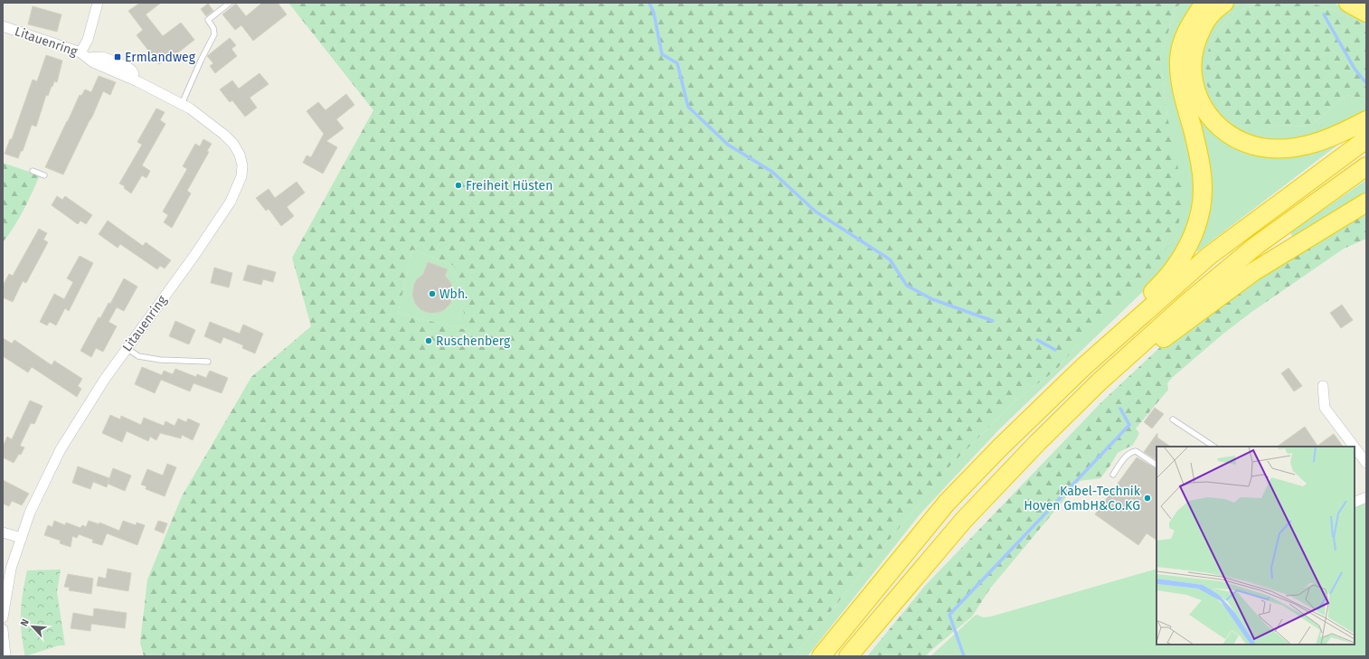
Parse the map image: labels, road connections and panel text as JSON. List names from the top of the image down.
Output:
{
  "streets": {
    "street": ["Litauenring"]
  },
  "places": {
    "transit": ["Ermlandweg"],
    "other": [
      "Freiheit Hüsten",
      "Wbh.",
      "Ruschenberg",
      "Kabel-Technik Hoven GmbH&Co.KG"
    ]
  },
  "north": "top left"
}
